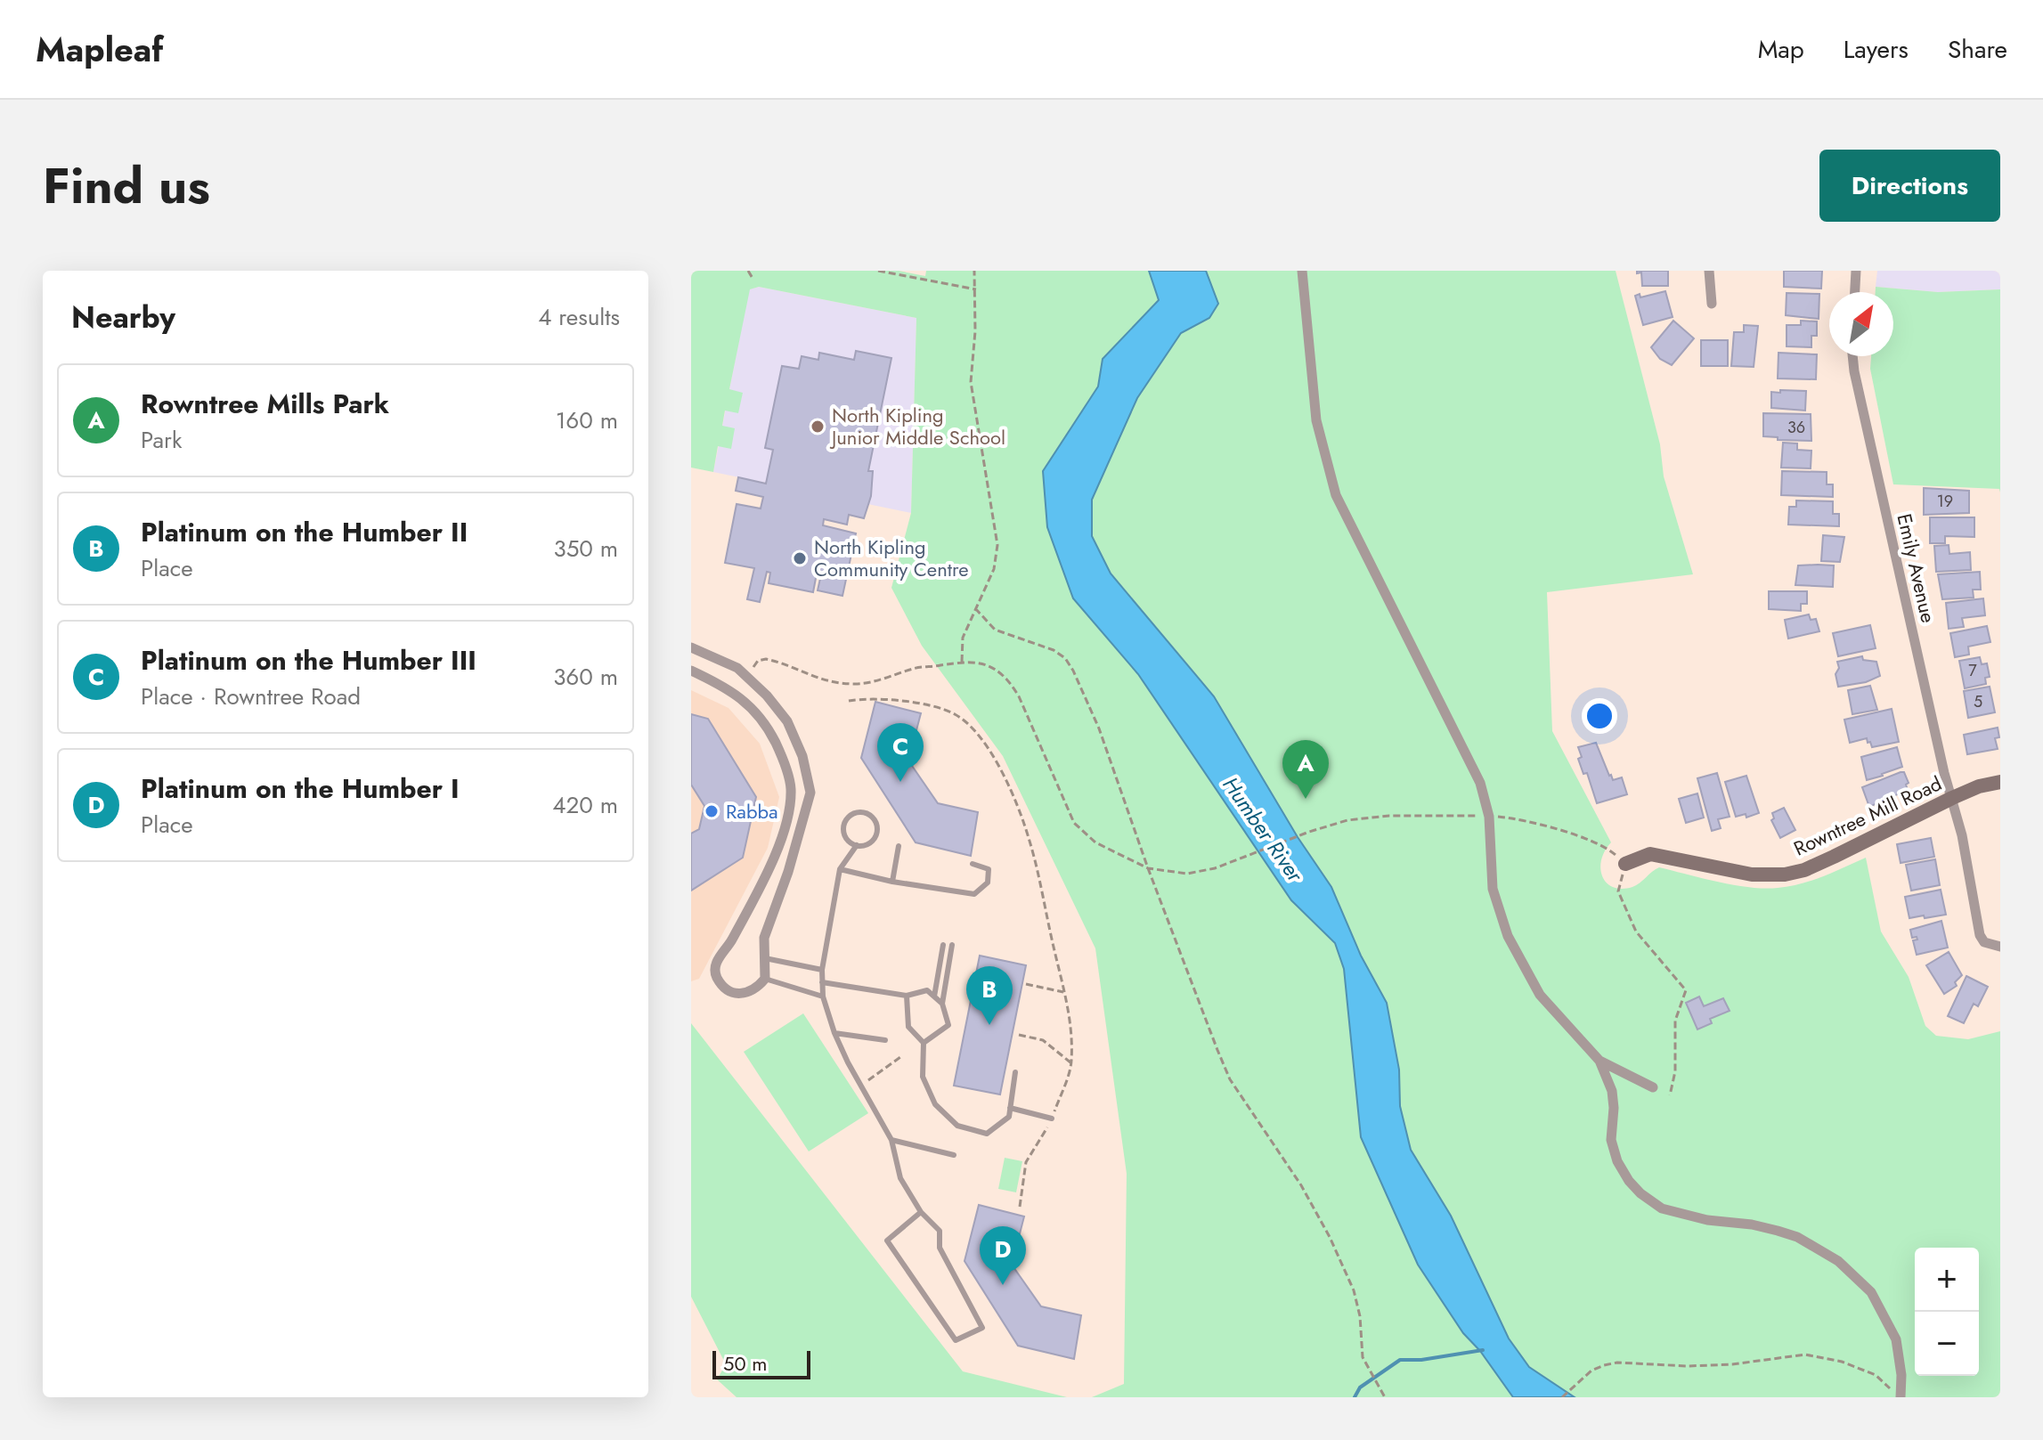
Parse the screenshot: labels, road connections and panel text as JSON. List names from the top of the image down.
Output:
{
  "streets": {
    "street": ["Emily Avenue", "Rowntree Mill Road"]
  },
  "crossings": [
    ["Emily Avenue", "Rowntree Mill Road"]
  ],
  "water": ["Humber River"],
  "places": ["North Kipling Junior Middle School", "North Kipling Community Centre", "Rabba"],
  "house_numbers": [
    "36",
    "19",
    "7",
    "5"
  ],
  "scale_bar": "50 m",
  "north": "top right",
  "page": {
    "header": "Mapleaf",
    "nav": ["Map", "Layers", "Share"],
    "title": "Find us",
    "buttons": "Directions",
    "heading": ["Nearby", "4 results"],
    "list": [
      {
        "mark": "A",
        "name": "Rowntree Mills Park",
        "note": "Park",
        "value": "160 m"
      },
      {
        "mark": "B",
        "name": "Platinum on the Humber II",
        "note": "Place",
        "value": "350 m"
      },
      {
        "mark": "C",
        "name": "Platinum on the Humber III",
        "note": "Place · Rowntree Road",
        "value": "360 m"
      },
      {
        "mark": "D",
        "name": "Platinum on the Humber I",
        "note": "Place",
        "value": "420 m"
      }
    ],
    "pins": [
      "C",
      "A",
      "B",
      "D"
    ],
    "map_buttons": ["+", "−"],
    "scale": "50 m"
  }
}
